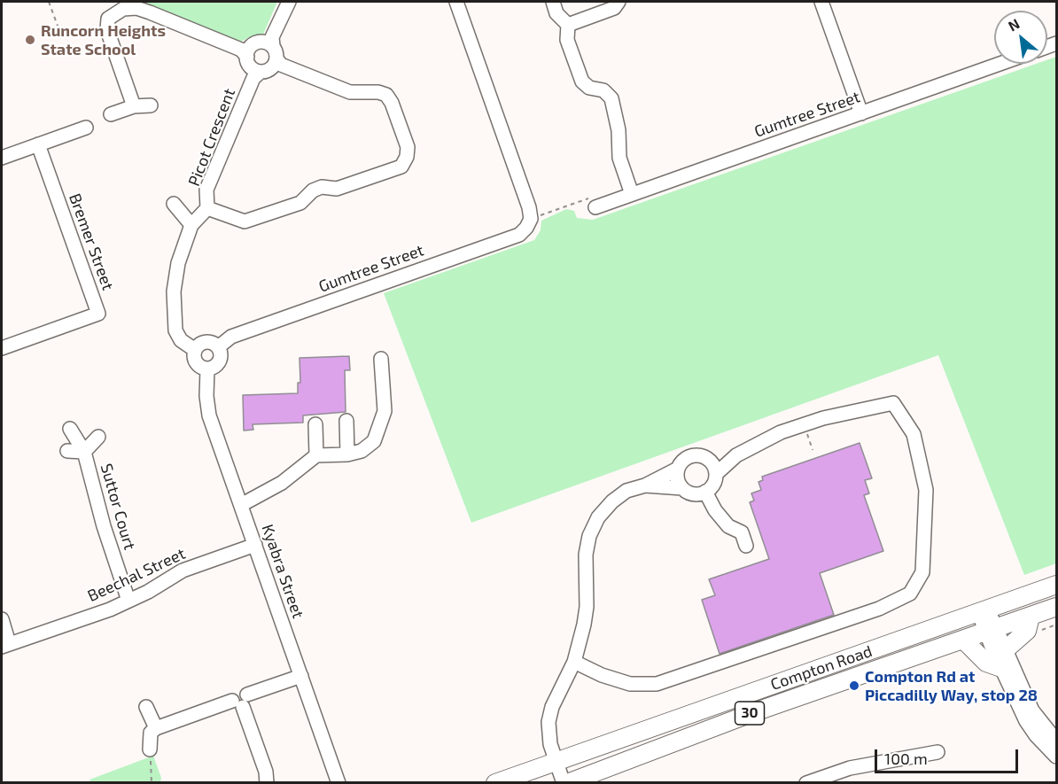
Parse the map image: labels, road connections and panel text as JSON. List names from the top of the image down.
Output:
{
  "streets": {
    "main road": ["Compton Road", "30"],
    "street": [
      "Gumtree Street",
      "Picot Crescent",
      "Bremer Street",
      "Suttor Court",
      "Kyabra Street",
      "Beechal Street"
    ]
  },
  "crossings": [
    ["Gumtree Street", "Picot Crescent"],
    ["Gumtree Street", "Kyabra Street"],
    ["Picot Crescent", "Kyabra Street"],
    ["Suttor Court", "Beechal Street"],
    ["Kyabra Street", "Beechal Street"]
  ],
  "places": ["Runcorn Heights State School", "Compton Rd at Piccadilly Way, stop 28"],
  "scale_bar": "100 m",
  "north": "top left"
}
